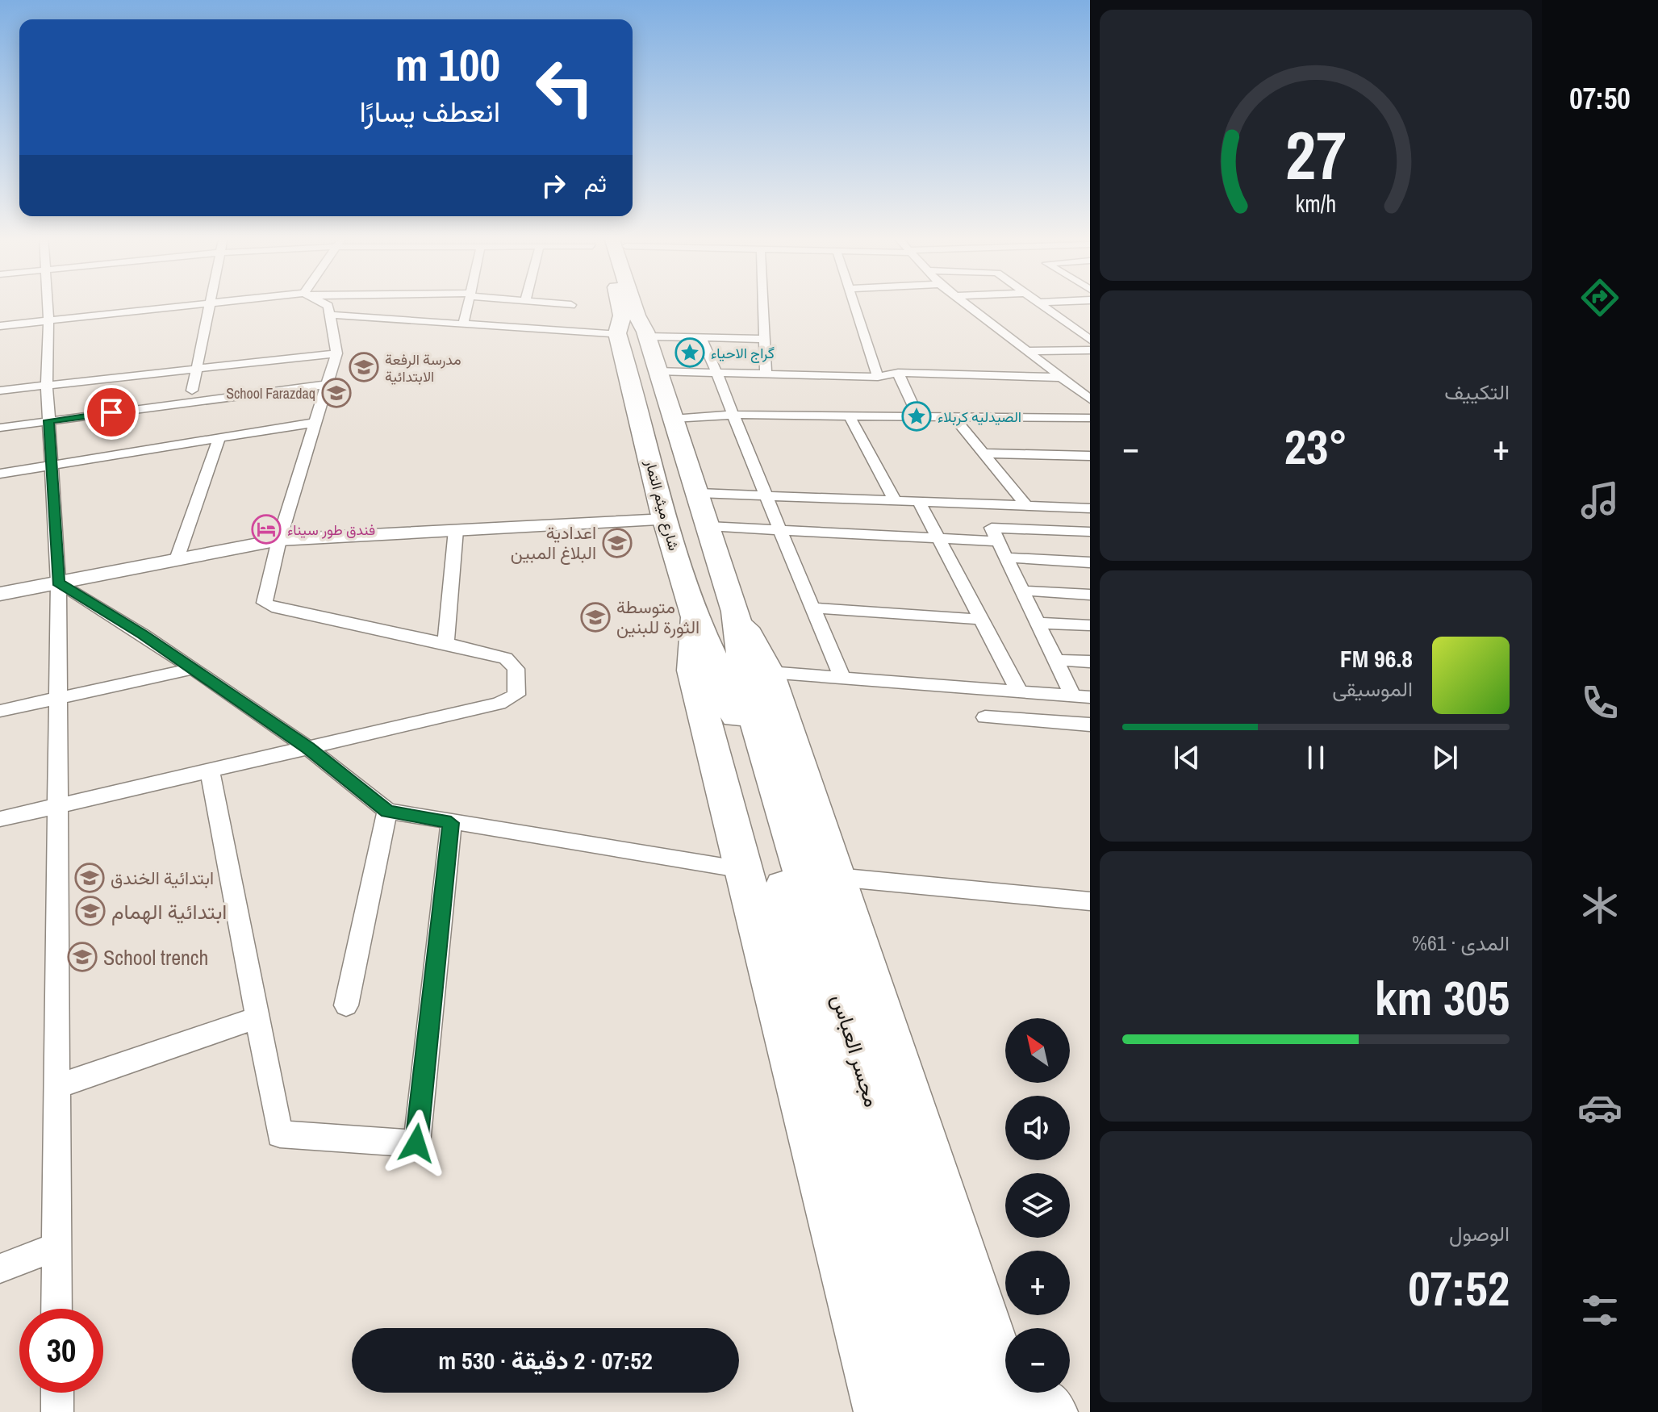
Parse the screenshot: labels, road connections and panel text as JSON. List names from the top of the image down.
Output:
{
  "streets": {
    "highway": ["شارع ميثم التمار", "مجسر العباس"]
  },
  "crossings": [
    ["شارع ميثم التمار", "مجسر العباس"]
  ],
  "places": {
    "place": ["گراج الاحياء", "الصيدليه كربلاء"],
    "school or university": [
      "مدرسة الرفعة الابتدائية",
      "School Farazdaq",
      "اعدادية البلاغ المبين",
      "متوسطة الثورة للبنين",
      "ابتدائية الخندق",
      "ابتدائية الهمام",
      "School trench"
    ],
    "hotel": ["فندق طور سيناء"]
  },
  "north": "top left",
  "page": {
    "tabs": "07:50",
    "turn": ["100 m", "انعطف يسارًا"],
    "then": "ثم",
    "tile": [
      "التكييف",
      ["المدى · 61%", "305 km"],
      ["الوصول", "07:52"]
    ],
    "heat": ["−", "23°", "+"],
    "song": ["96.8 FM", "الموسيقى"],
    "map_buttons": ["+", "−"],
    "limit": "30",
    "trip": "07:52 · 2 دقيقة · 530 m",
    "gauge": ["27", "km/h"]
  }
}
